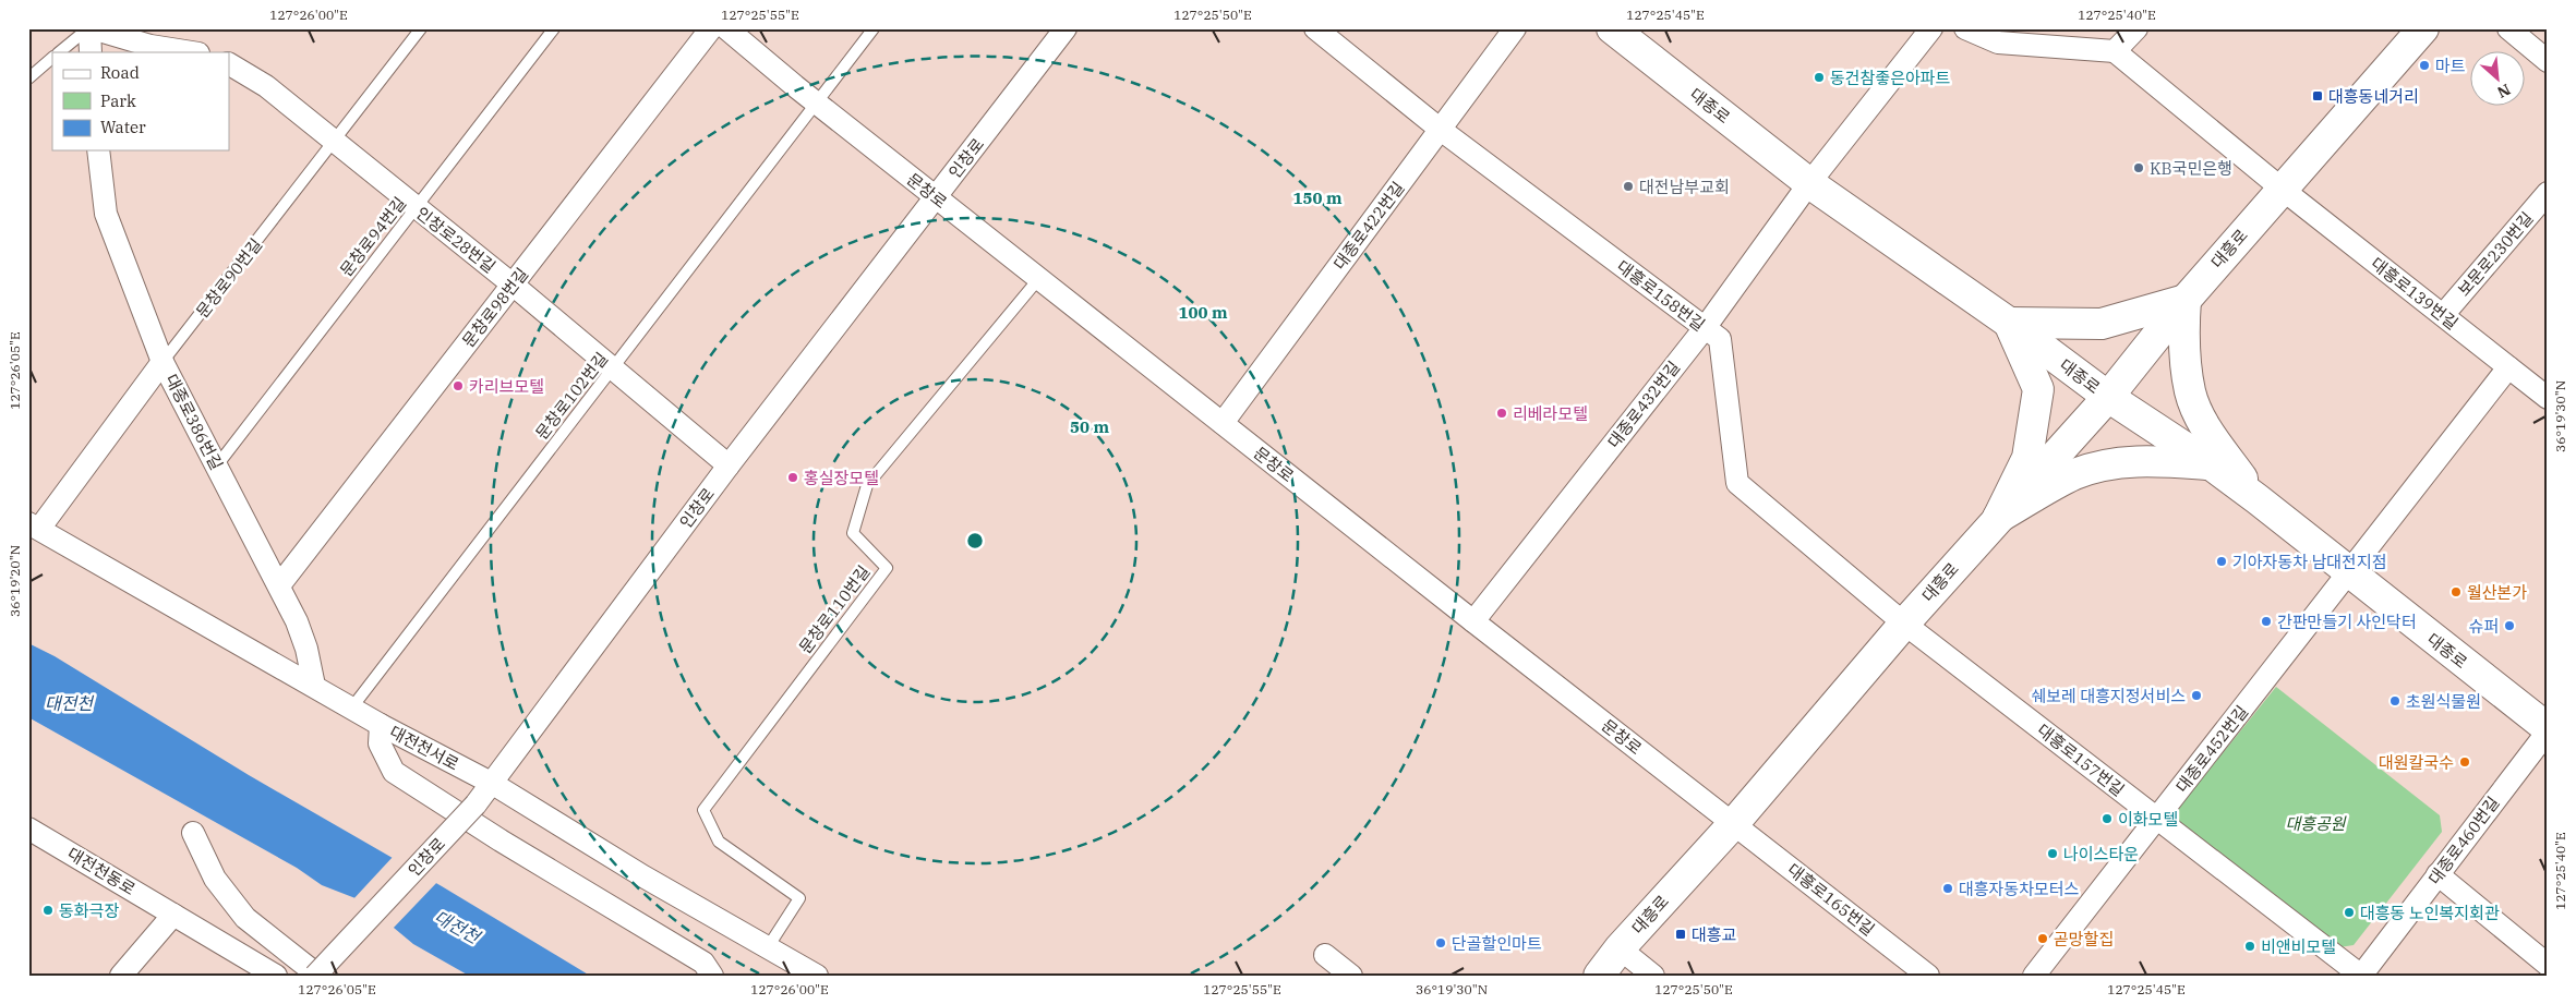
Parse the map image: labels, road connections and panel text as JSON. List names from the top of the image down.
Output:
{
  "streets": {
    "main road": ["대종로", "대흥로"],
    "street": [
      "인창로",
      "문창로",
      "대종로422번길",
      "인창로28번길",
      "보문로230번길",
      "문창로90번길",
      "대흥로139번길",
      "대흥로158번길",
      "문창로98번길",
      "대종로432번길",
      "대종로386번길",
      "대전천서로",
      "대종로452번길",
      "대흥로157번길",
      "대종로460번길",
      "대전천동로",
      "대흥로165번길"
    ],
    "lane": ["문창로94번길", "문창로102번길", "문창로110번길"]
  },
  "crossings": [
    ["대종로", "대흥로"],
    ["대종로", "대종로432번길"],
    ["대종로", "대종로452번길"],
    ["대종로", "대종로460번길"],
    ["인창로", "문창로"],
    ["인창로", "인창로28번길"],
    ["인창로", "대전천서로"],
    ["문창로", "대종로422번길"],
    ["문창로", "대흥로"],
    ["문창로", "문창로102번길"],
    ["문창로", "대종로432번길"],
    ["문창로", "문창로110번길"],
    ["문창로", "대흥로165번길"],
    ["대종로422번길", "대흥로158번길"],
    ["문창로94번길", "인창로28번길"],
    ["문창로94번길", "대종로386번길"],
    ["인창로28번길", "문창로90번길"],
    ["인창로28번길", "문창로98번길"],
    ["인창로28번길", "문창로102번길"],
    ["대흥로", "대흥로139번길"],
    ["대흥로", "대흥로158번길"],
    ["대흥로", "대흥로157번길"],
    ["대흥로", "대흥로165번길"],
    ["보문로230번길", "대흥로139번길"],
    ["문창로90번길", "대종로386번길"],
    ["문창로90번길", "대전천서로"],
    ["대흥로158번길", "대종로432번길"],
    ["대흥로158번길", "대흥로157번길"],
    ["문창로98번길", "대종로386번길"],
    ["문창로102번길", "대전천서로"],
    ["대종로386번길", "대전천서로"],
    ["문창로110번길", "대전천서로"],
    ["대종로452번길", "대흥로157번길"],
    ["대흥로157번길", "대종로460번길"]
  ],
  "water": ["대전천"],
  "parks": ["대흥공원"],
  "places": {
    "other": [
      "마트",
      "동건참좋은아파트",
      "KB국민은행",
      "대전남부교회",
      "카리브모텔",
      "리베라모텔",
      "홍실장모텔",
      "기아자동차 남대전지점",
      "월산본가",
      "간판만들기 사인닥터",
      "슈퍼",
      "쉐보레 대흥지정서비스",
      "초원식물원",
      "대원칼국수",
      "이화모텔",
      "나이스타운",
      "대흥자동차모터스",
      "동화극장",
      "대흥동 노인복지회관",
      "곧망할집",
      "단골할인마트",
      "비앤비모텔"
    ],
    "transit": ["대흥동네거리", "대흥교"]
  },
  "legend": ["Road", "Park", "Water"],
  "north": "bottom right",
  "coordinates": [
    "127°26'00\"E",
    "127°25'55\"E",
    "127°25'50\"E",
    "127°25'45\"E",
    "127°25'40\"E",
    "127°26'05\"E",
    "36°19'30\"N",
    "36°19'20\"N"
  ],
  "rings": ["150 m", "100 m", "50 m"]
}
